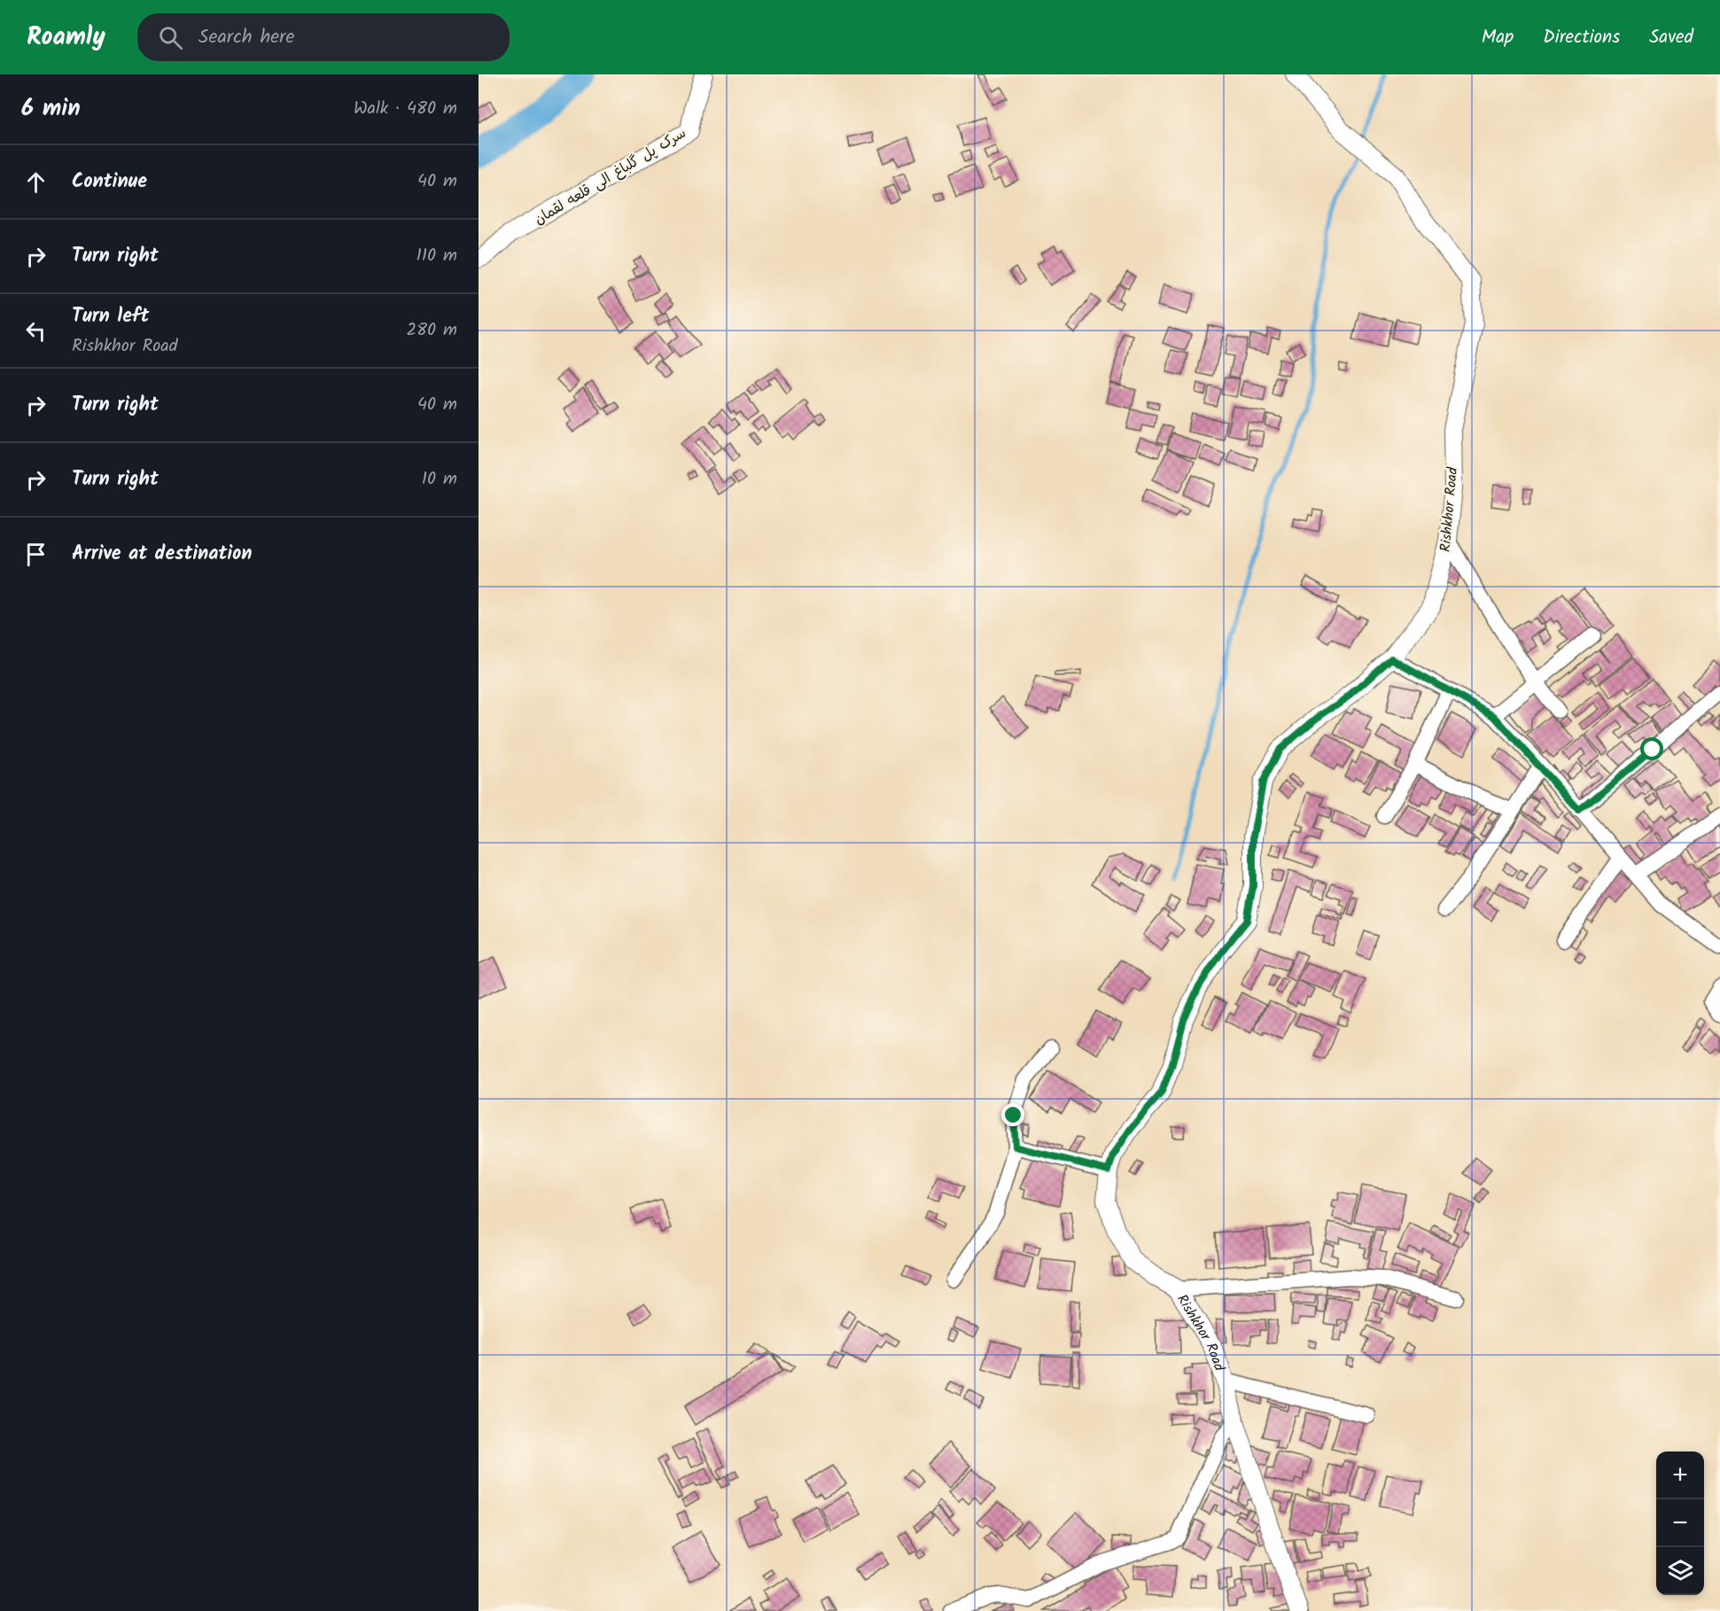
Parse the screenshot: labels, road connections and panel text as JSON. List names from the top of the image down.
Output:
{
  "streets": {
    "street": ["سرک پل گلباغ الی قلعه لقمان", "Rishkhor Road"]
  },
  "page": {
    "header": "Roamly",
    "search": "Search here",
    "nav": ["Map", "Directions", "Saved"],
    "heading": ["6 min", "Walk · 480 m"],
    "list": [
      ["Continue", "40 m"],
      ["Turn right", "110 m"],
      ["Turn left", "Rishkhor Road", "280 m"],
      ["Turn right", "40 m"],
      ["Turn right", "10 m"],
      "Arrive at destination"
    ],
    "map_buttons": ["+", "−"]
  }
}
